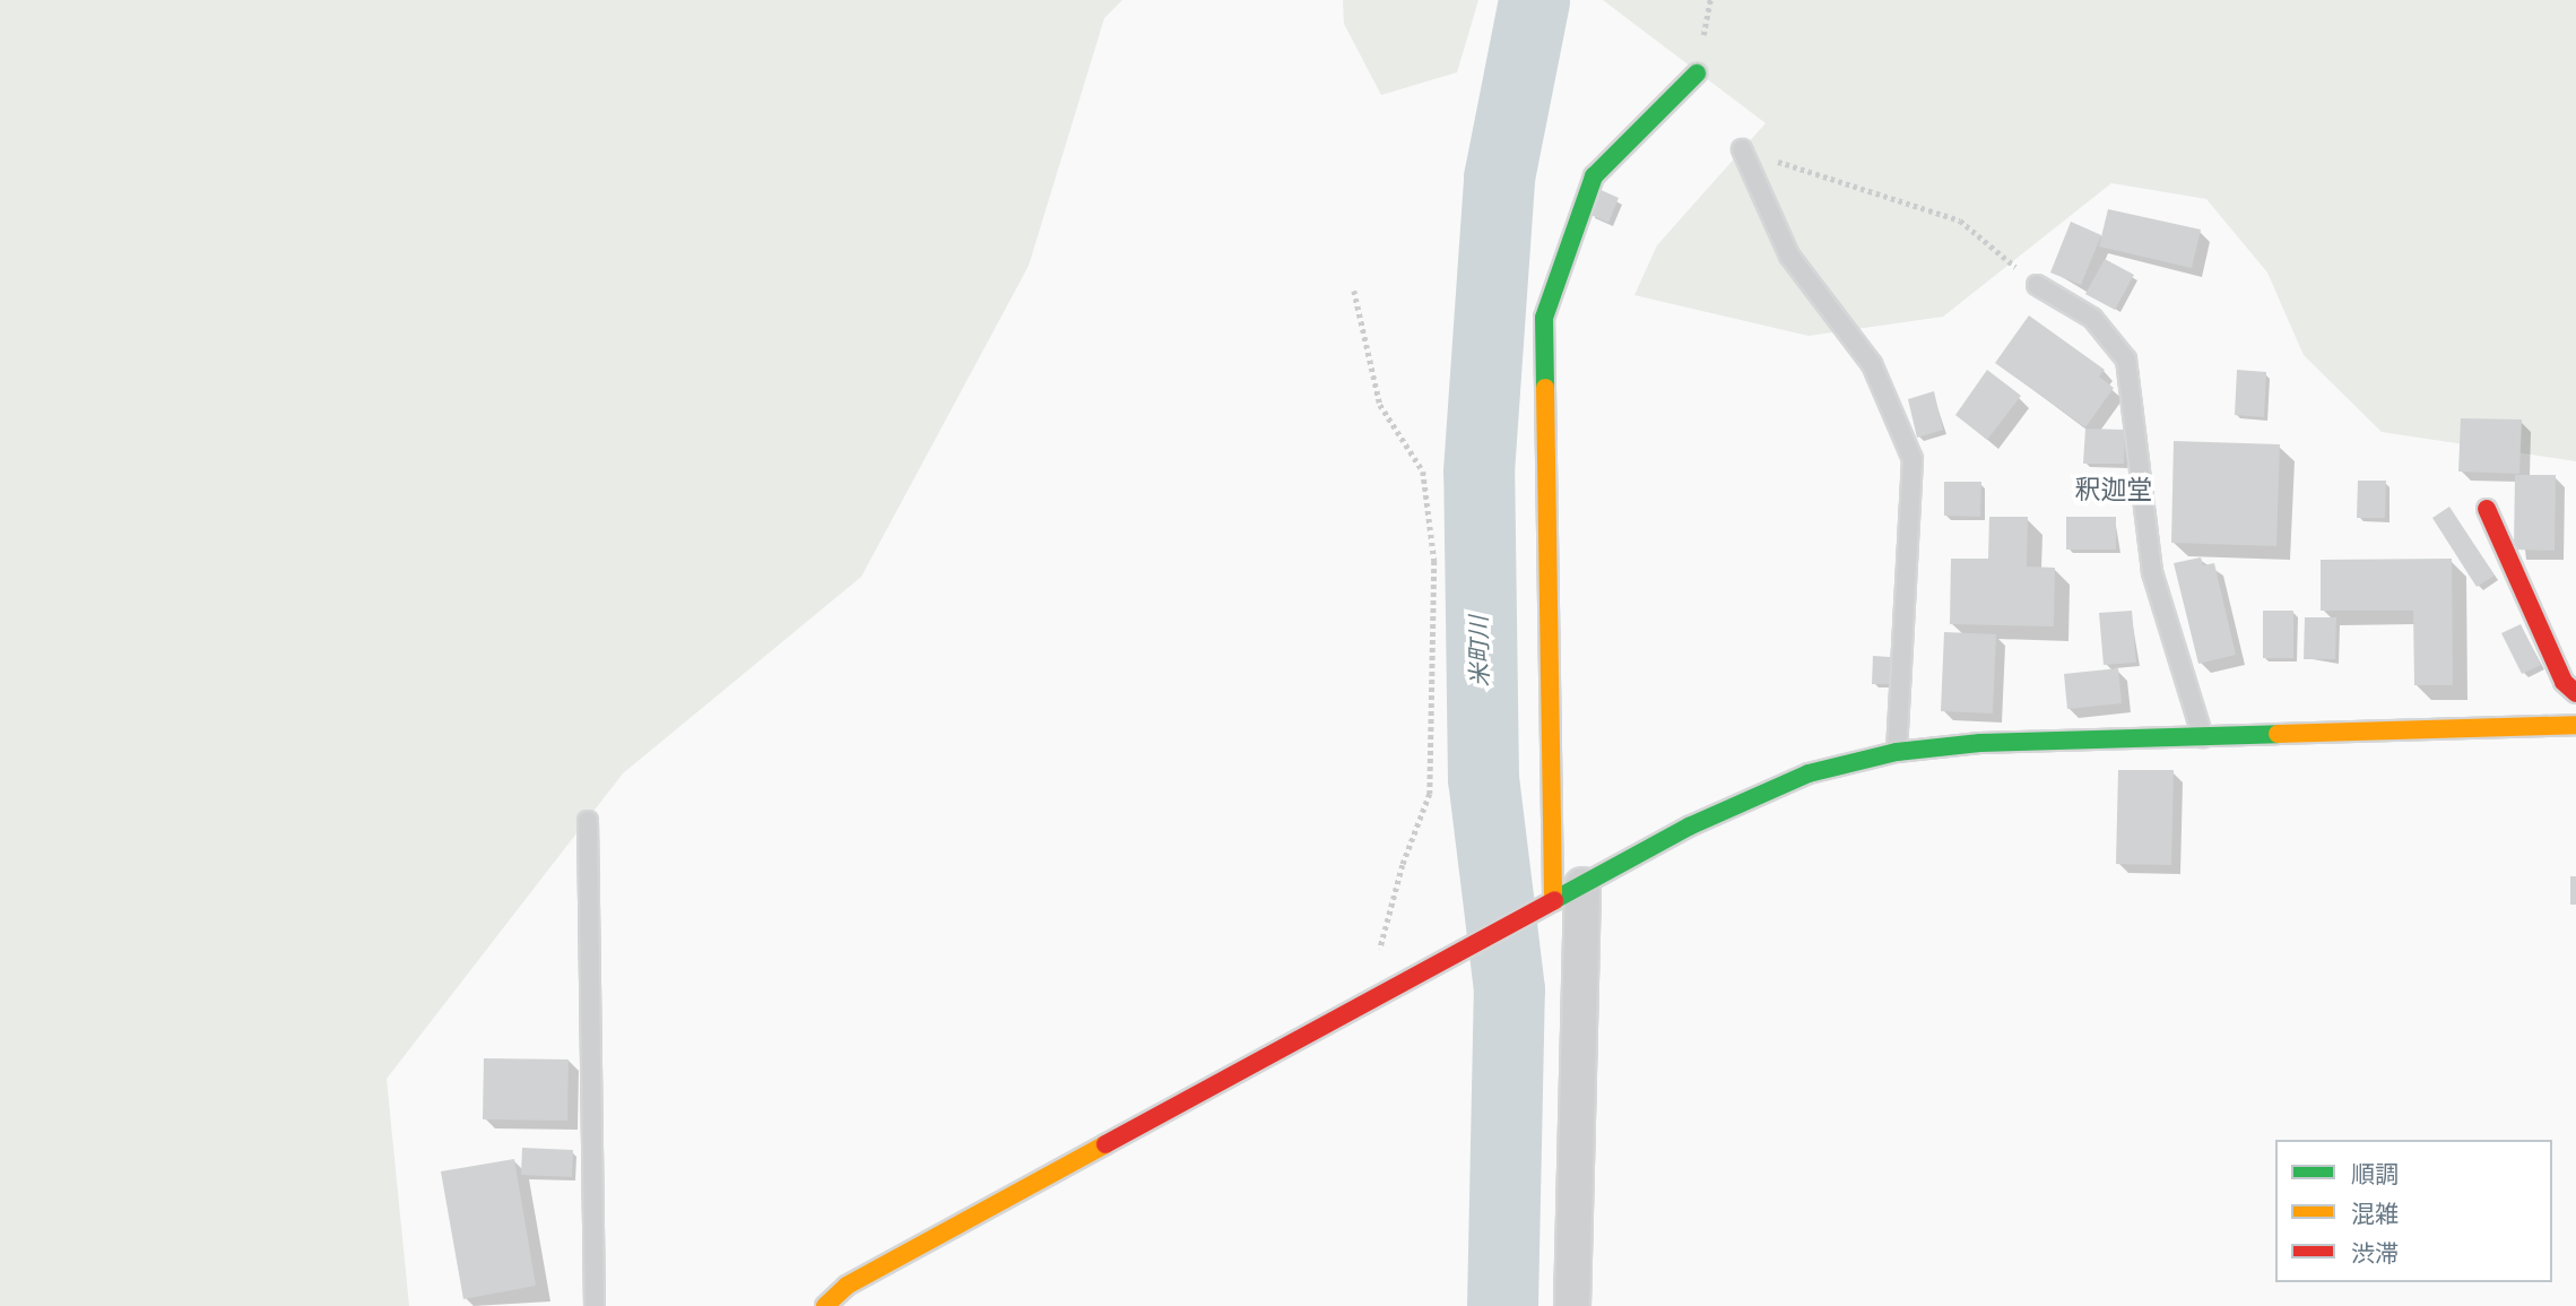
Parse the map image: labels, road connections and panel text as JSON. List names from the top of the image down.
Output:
{
  "districts": ["釈迦堂"],
  "water": ["米町川"],
  "legend": ["順調", "混雑", "渋滞"]
}
